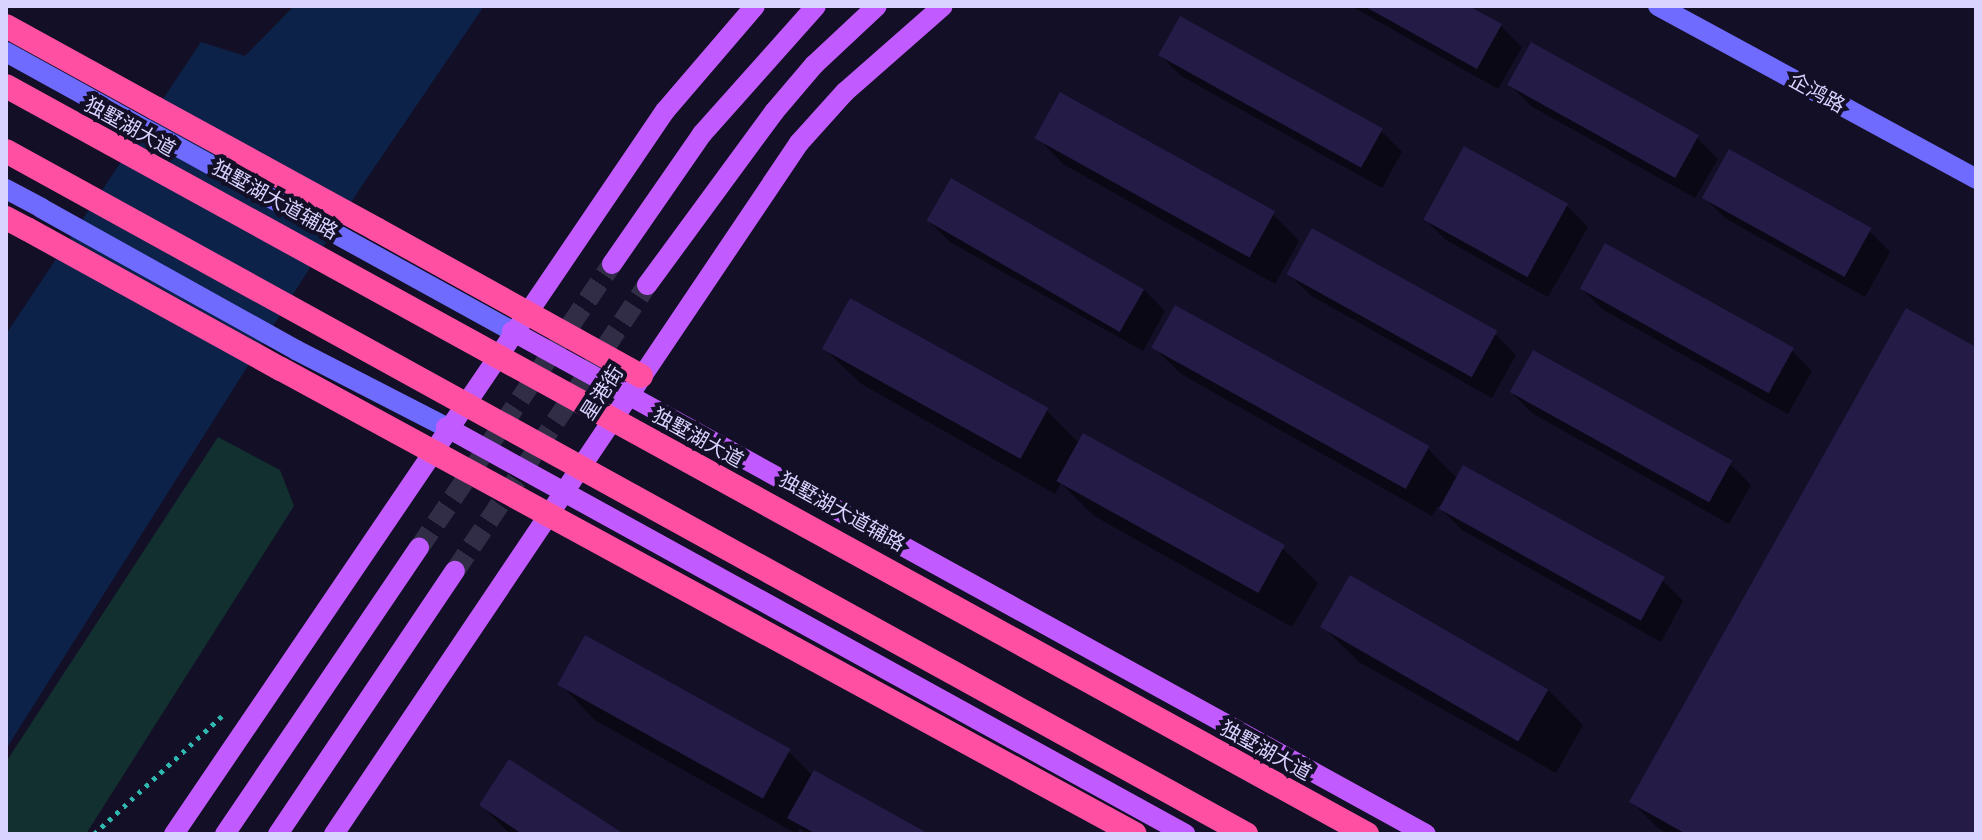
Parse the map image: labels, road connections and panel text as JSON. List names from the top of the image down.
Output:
{
  "streets": {
    "highway": ["独墅湖大道"],
    "main road": ["企鸿路", "独墅湖大道辅路", "星港街"]
  },
  "crossings": [
    ["独墅湖大道辅路", "星港街"]
  ]
}
